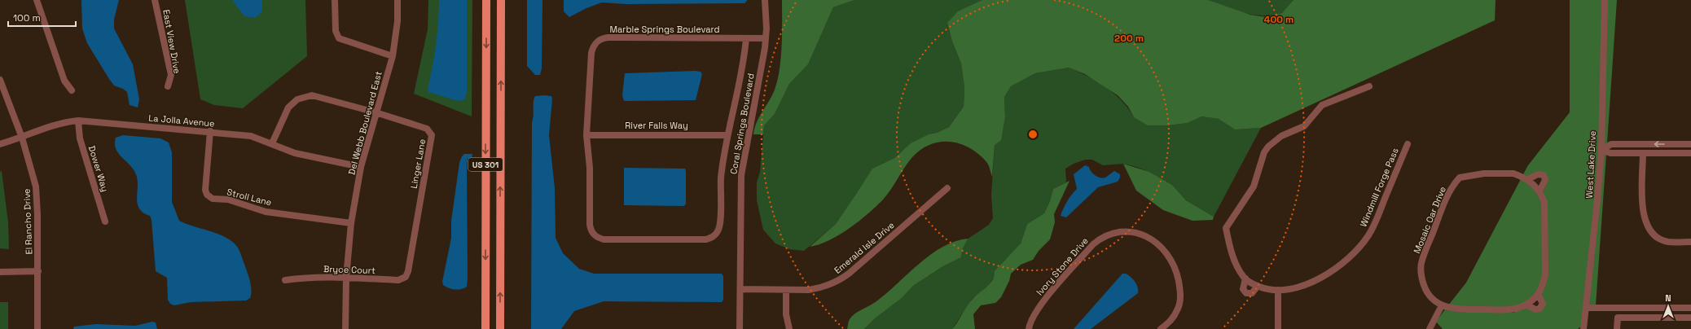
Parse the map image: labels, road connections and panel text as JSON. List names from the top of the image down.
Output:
{
  "streets": {
    "main road": ["US 301"],
    "street": [
      "Marble Springs Boulevard",
      "East View Drive",
      "La Jolla Avenue",
      "Del Webb Boulevard East",
      "Coral Springs Boulevard",
      "River Falls Way",
      "Linger Lane",
      "West Lake Drive",
      "Dower Way",
      "Windmill Forge Pass",
      "Stroll Lane",
      "Mosaic Oar Drive",
      "El Rancho Drive",
      "Emerald Isle Drive",
      "Ivory Stone Drive",
      "Bryce Court"
    ]
  },
  "crossings": [
    ["Marble Springs Boulevard", "Coral Springs Boulevard"],
    ["Marble Springs Boulevard", "River Falls Way"],
    ["La Jolla Avenue", "Del Webb Boulevard East"],
    ["La Jolla Avenue", "Linger Lane"],
    ["La Jolla Avenue", "Dower Way"],
    ["La Jolla Avenue", "Stroll Lane"],
    ["La Jolla Avenue", "El Rancho Drive"],
    ["Del Webb Boulevard East", "Linger Lane"],
    ["Del Webb Boulevard East", "Stroll Lane"],
    ["Del Webb Boulevard East", "Bryce Court"],
    ["Coral Springs Boulevard", "Emerald Isle Drive"],
    ["Linger Lane", "Bryce Court"]
  ],
  "scale_bar": "100 m",
  "north": "top",
  "rings": ["400 m", "200 m"]
}
